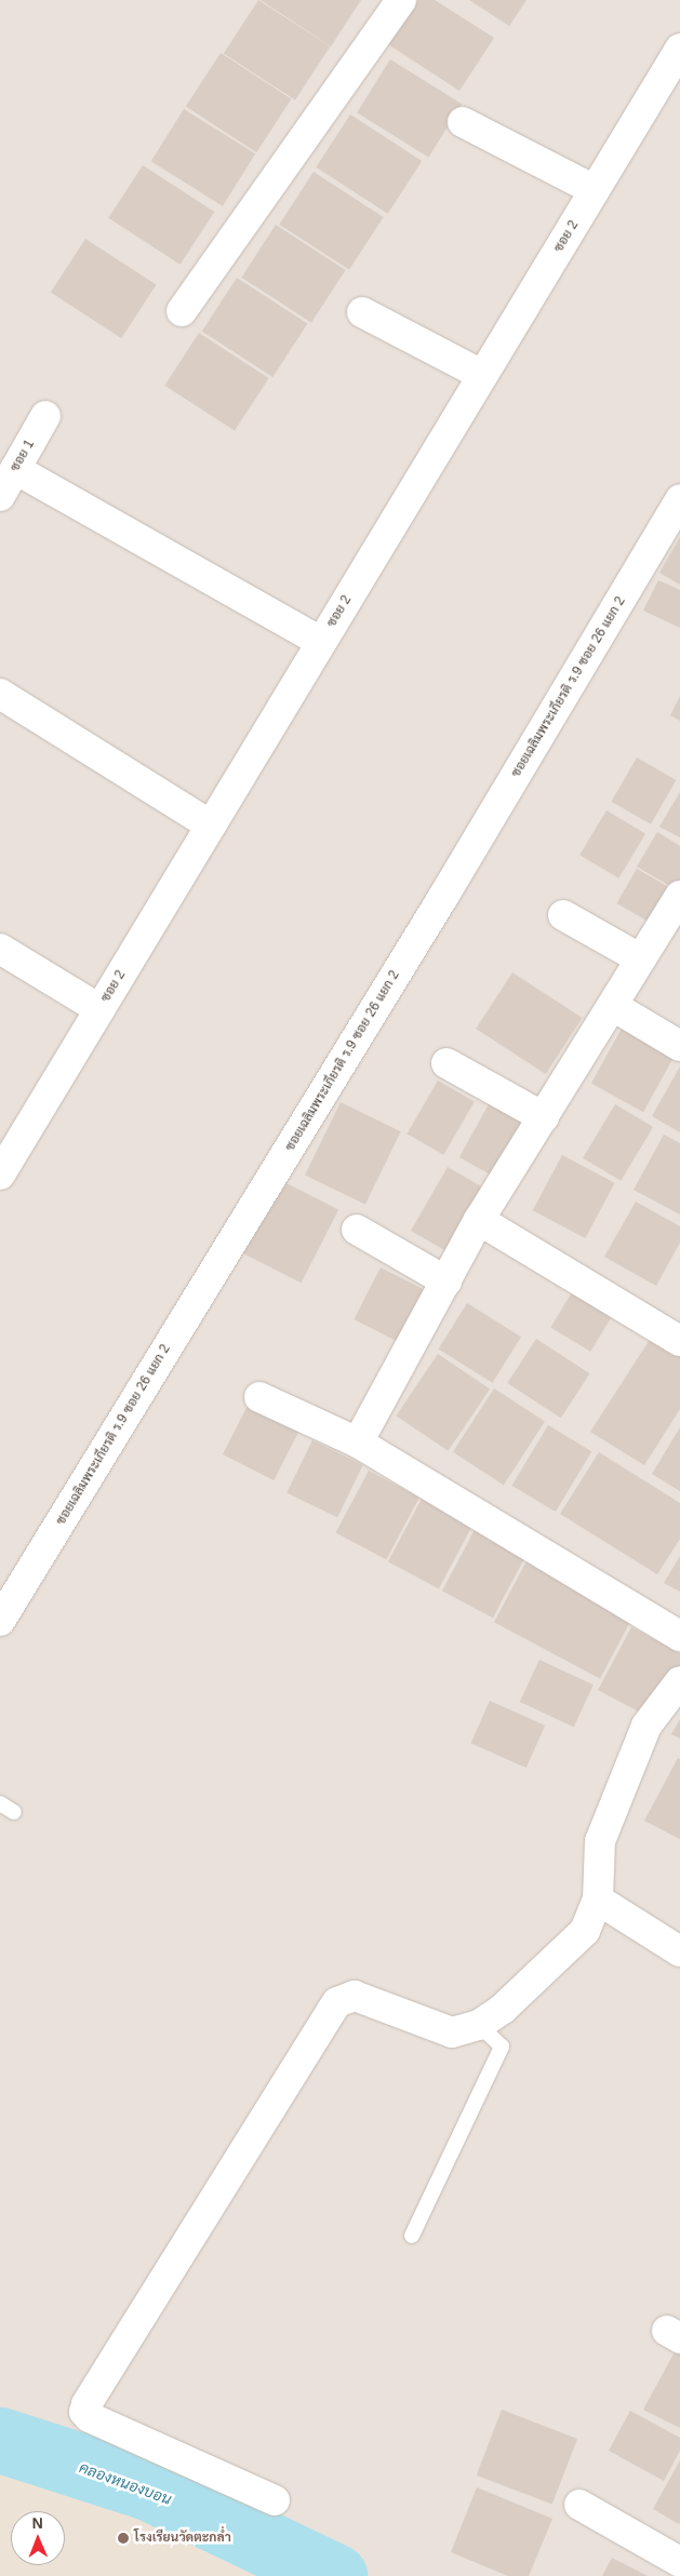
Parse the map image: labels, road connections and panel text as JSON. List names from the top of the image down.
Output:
{
  "streets": {
    "street": ["ซอย 2", "ซอย 1", "ซอยเฉลิมพระเกียรติ ร.9 ซอย 26 แยก 2"]
  },
  "water": ["คลองหนองบอน"],
  "places": ["โรงเรียนวัดตะกล่ำ"],
  "north": "top"
}
